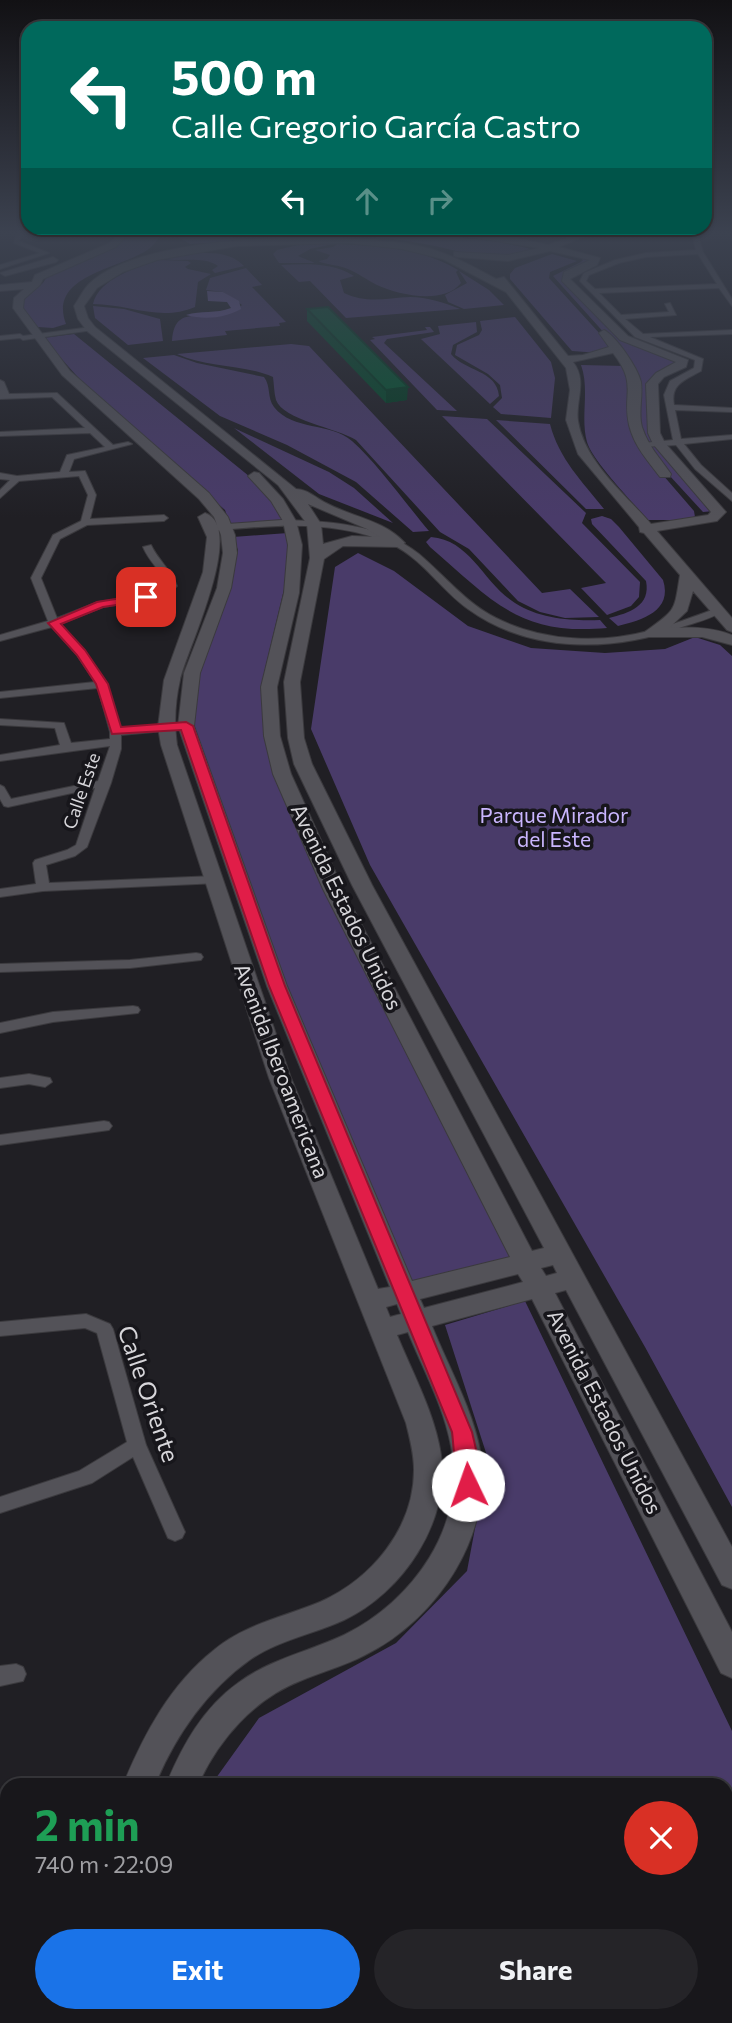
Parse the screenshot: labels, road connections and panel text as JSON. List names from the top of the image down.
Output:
{
  "streets": {
    "street": [
      "Calle Este",
      "Avenida Estados Unidos",
      "Avenida Iberoamericana",
      "Calle Oriente"
    ]
  },
  "parks": ["Parque Mirador del Este"],
  "page": {
    "turn": ["500 m", "Calle Gregorio García Castro"],
    "heading": ["2 min", "740 m · 22:09"],
    "buttons": ["Exit", "Share"]
  }
}
